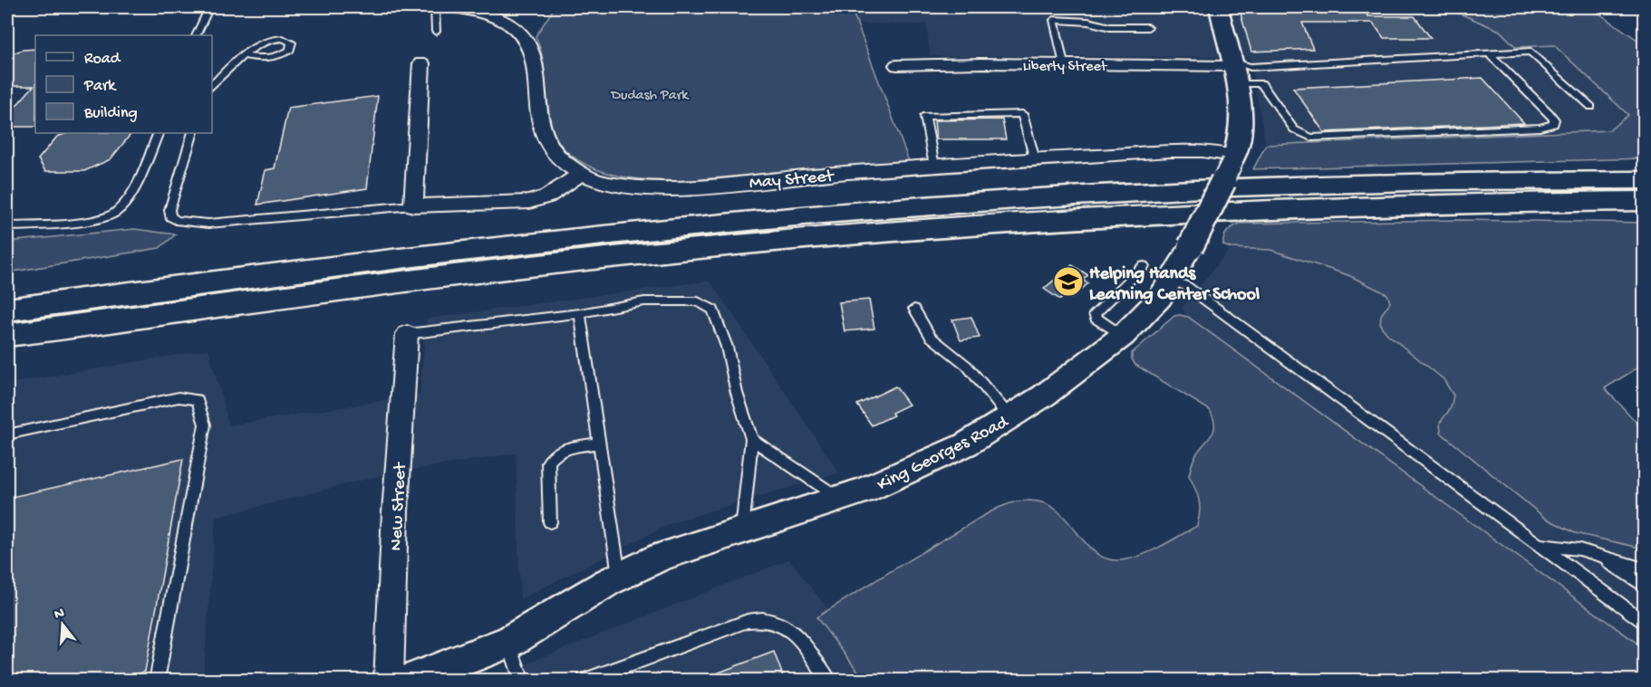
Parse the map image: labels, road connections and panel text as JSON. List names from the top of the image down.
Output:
{
  "streets": {
    "street": [
      "Liberty Street",
      "May Street",
      "King Georges Road",
      "New Street"
    ]
  },
  "crossings": [
    ["Liberty Street", "King Georges Road"],
    ["May Street", "King Georges Road"]
  ],
  "parks": ["Dudash Park"],
  "places": {
    "school or university": ["Helping Hands Learning Center School"]
  },
  "legend": ["Road", "Park", "Building"],
  "north": "top"
}
